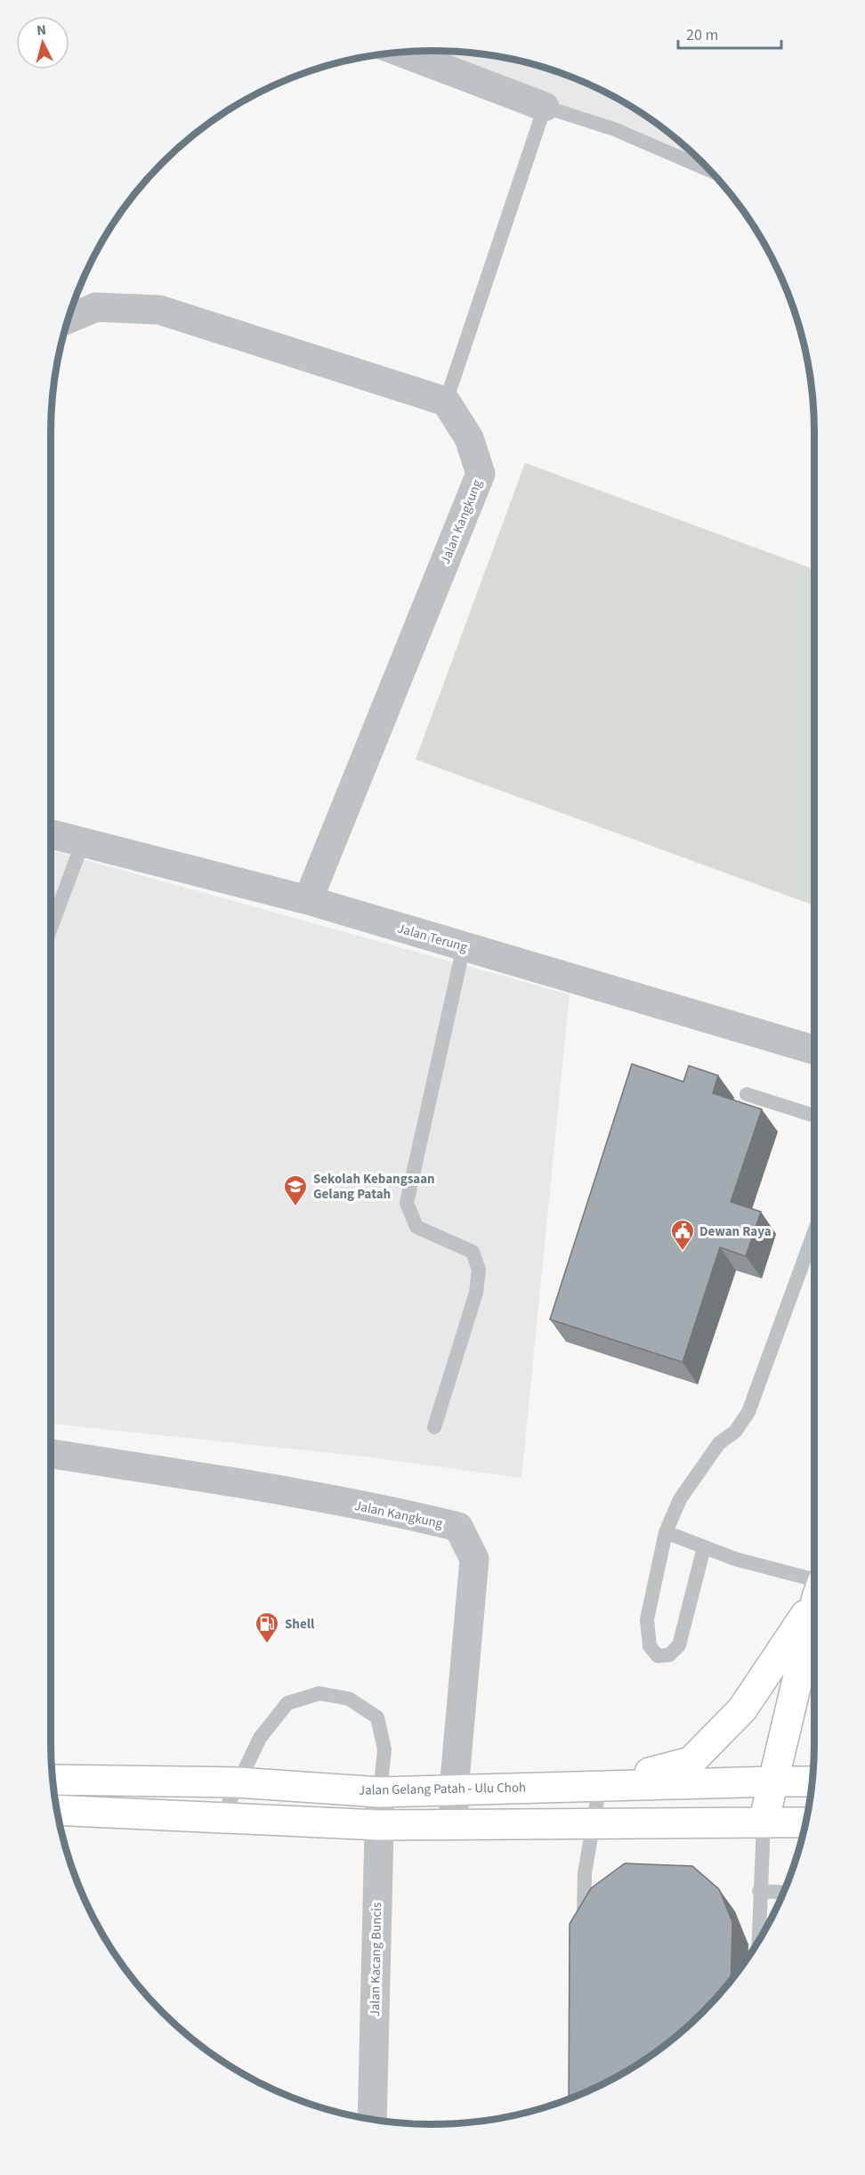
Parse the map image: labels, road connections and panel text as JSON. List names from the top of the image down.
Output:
{
  "streets": {
    "main road": ["Jalan Gelang Patah - Ulu Choh"],
    "street": ["Jalan Kangkung", "Jalan Terung", "Jalan Kacang Buncis"]
  },
  "crossings": [
    ["Jalan Kangkung", "Jalan Terung"],
    ["Jalan Kangkung", "Jalan Gelang Patah - Ulu Choh"],
    ["Jalan Gelang Patah - Ulu Choh", "Jalan Kacang Buncis"]
  ],
  "places": {
    "school or university": ["Sekolah Kebangsaan Gelang Patah"],
    "public building": ["Dewan Raya"],
    "fuel station": ["Shell"]
  },
  "scale_bar": "20 m",
  "north": "top"
}
